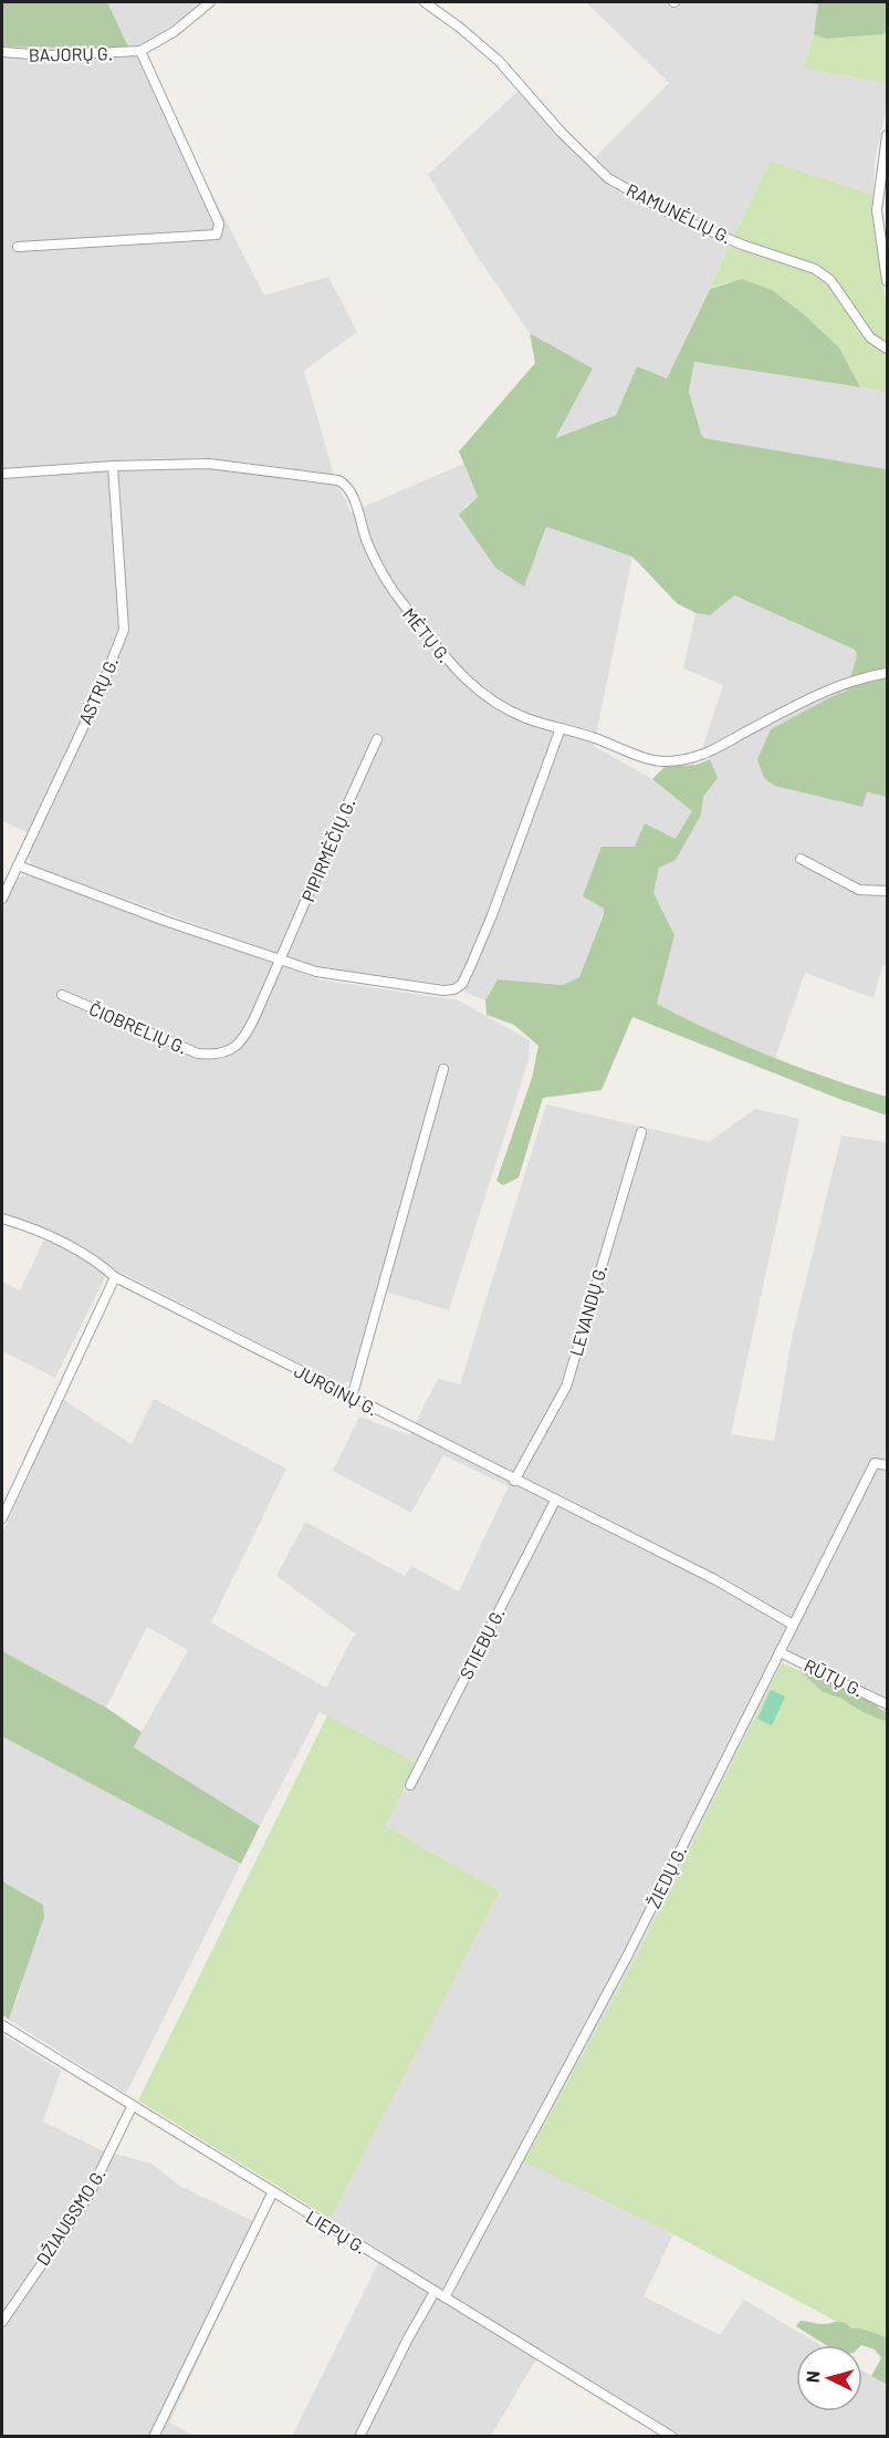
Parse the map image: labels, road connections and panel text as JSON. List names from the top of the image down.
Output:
{
  "streets": {
    "street": [
      "BAJORŲ G.",
      "RAMUNĖLIŲ G.",
      "MĖTŲ G.",
      "ASTRŲ G.",
      "PIPIRMĖČIŲ G.",
      "ČIOBRELIŲ G.",
      "LEVANDŲ G.",
      "JURGINŲ G.",
      "STIEBŲ G.",
      "RŪTŲ G.",
      "ŽIEDŲ G.",
      "DŽIAUGSMO G.",
      "LIEPŲ G."
    ]
  },
  "crossings": [
    ["MĖTŲ G.", "ASTRŲ G."],
    ["PIPIRMĖČIŲ G.", "ČIOBRELIŲ G."],
    ["LEVANDŲ G.", "JURGINŲ G."],
    ["JURGINŲ G.", "STIEBŲ G."],
    ["JURGINŲ G.", "ŽIEDŲ G."],
    ["RŪTŲ G.", "ŽIEDŲ G."],
    ["ŽIEDŲ G.", "LIEPŲ G."],
    ["DŽIAUGSMO G.", "LIEPŲ G."]
  ],
  "north": "left"
}
